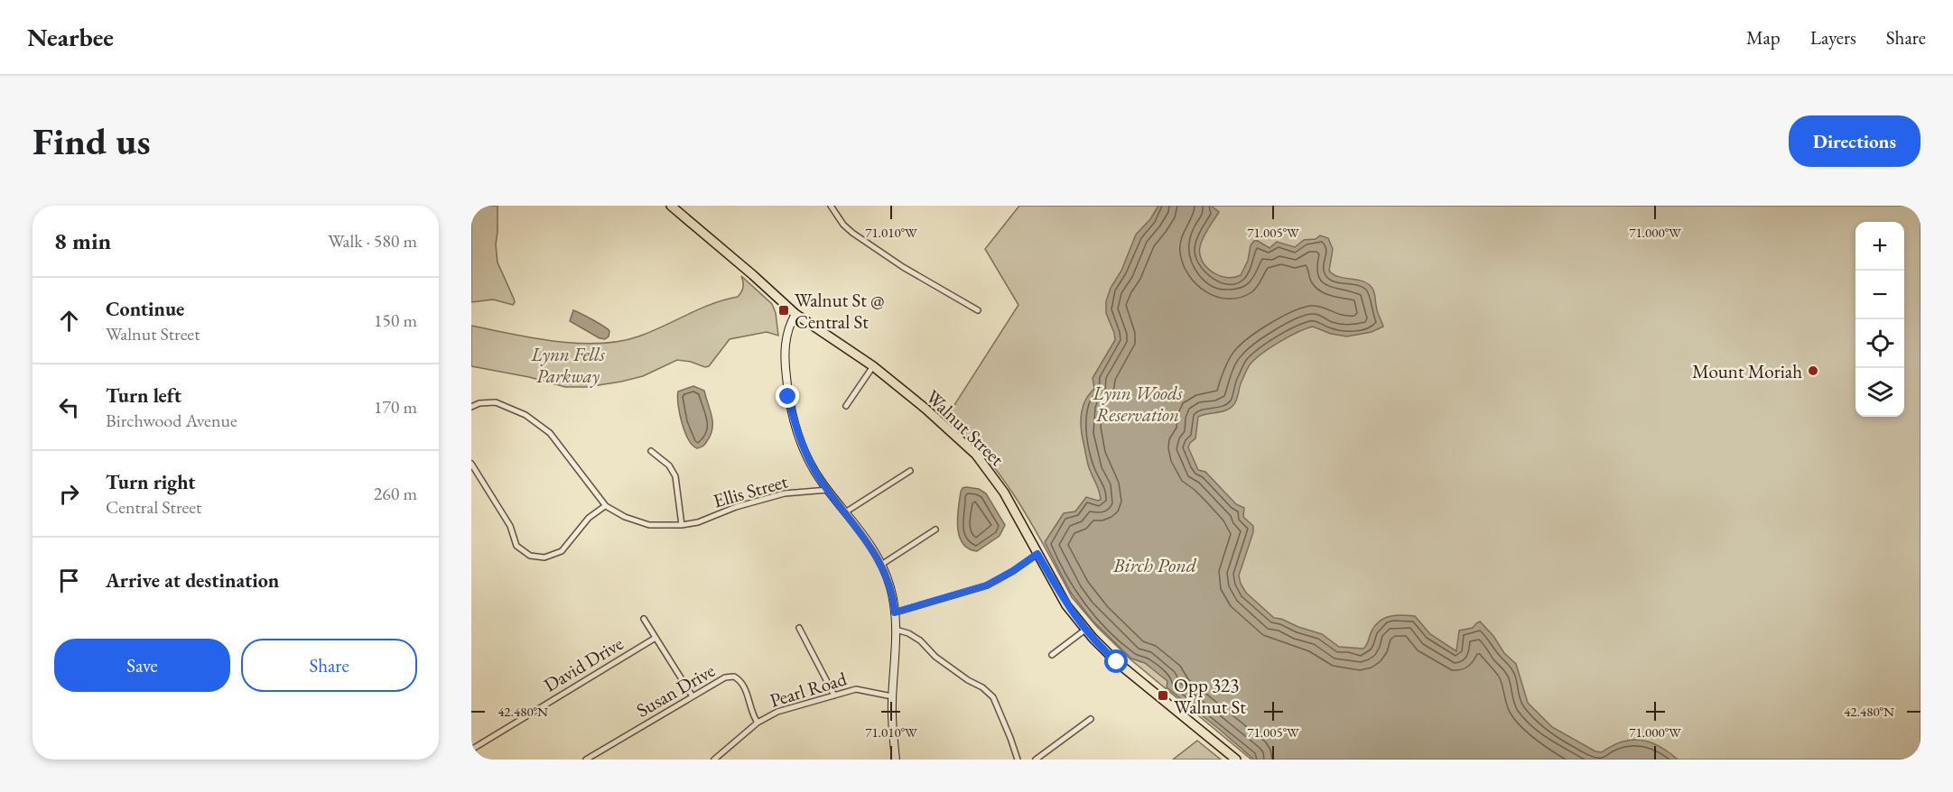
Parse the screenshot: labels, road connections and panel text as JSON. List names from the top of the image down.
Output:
{
  "streets": {
    "main road": ["Walnut Street"],
    "street": [
      "Ellis Street",
      "David Drive",
      "Pearl Road",
      "Susan Drive"
    ]
  },
  "crossings": [
    ["Pearl Road", "Susan Drive"]
  ],
  "water": ["Birch Pond"],
  "parks": ["Lynn Fells Parkway", "Lynn Woods Reservation"],
  "places": {
    "transit": ["Walnut St @ Central St", "Opp 323 Walnut St"],
    "other": ["Mount Moriah"]
  },
  "page": {
    "header": "Nearbee",
    "nav": ["Map", "Layers", "Share"],
    "buttons": [
      "Directions",
      ["Save", "Share"]
    ],
    "title": "Find us",
    "heading": ["8 min", "Walk · 580 m"],
    "map_buttons": ["+", "−"],
    "list": [
      ["Continue", "Walnut Street", "150 m"],
      ["Turn left", "Birchwood Avenue", "170 m"],
      ["Turn right", "Central Street", "260 m"],
      "Arrive at destination"
    ]
  },
  "coordinates": [
    "71.010°W",
    "71.005°W",
    "71.000°W",
    "42.480°N"
  ]
}
